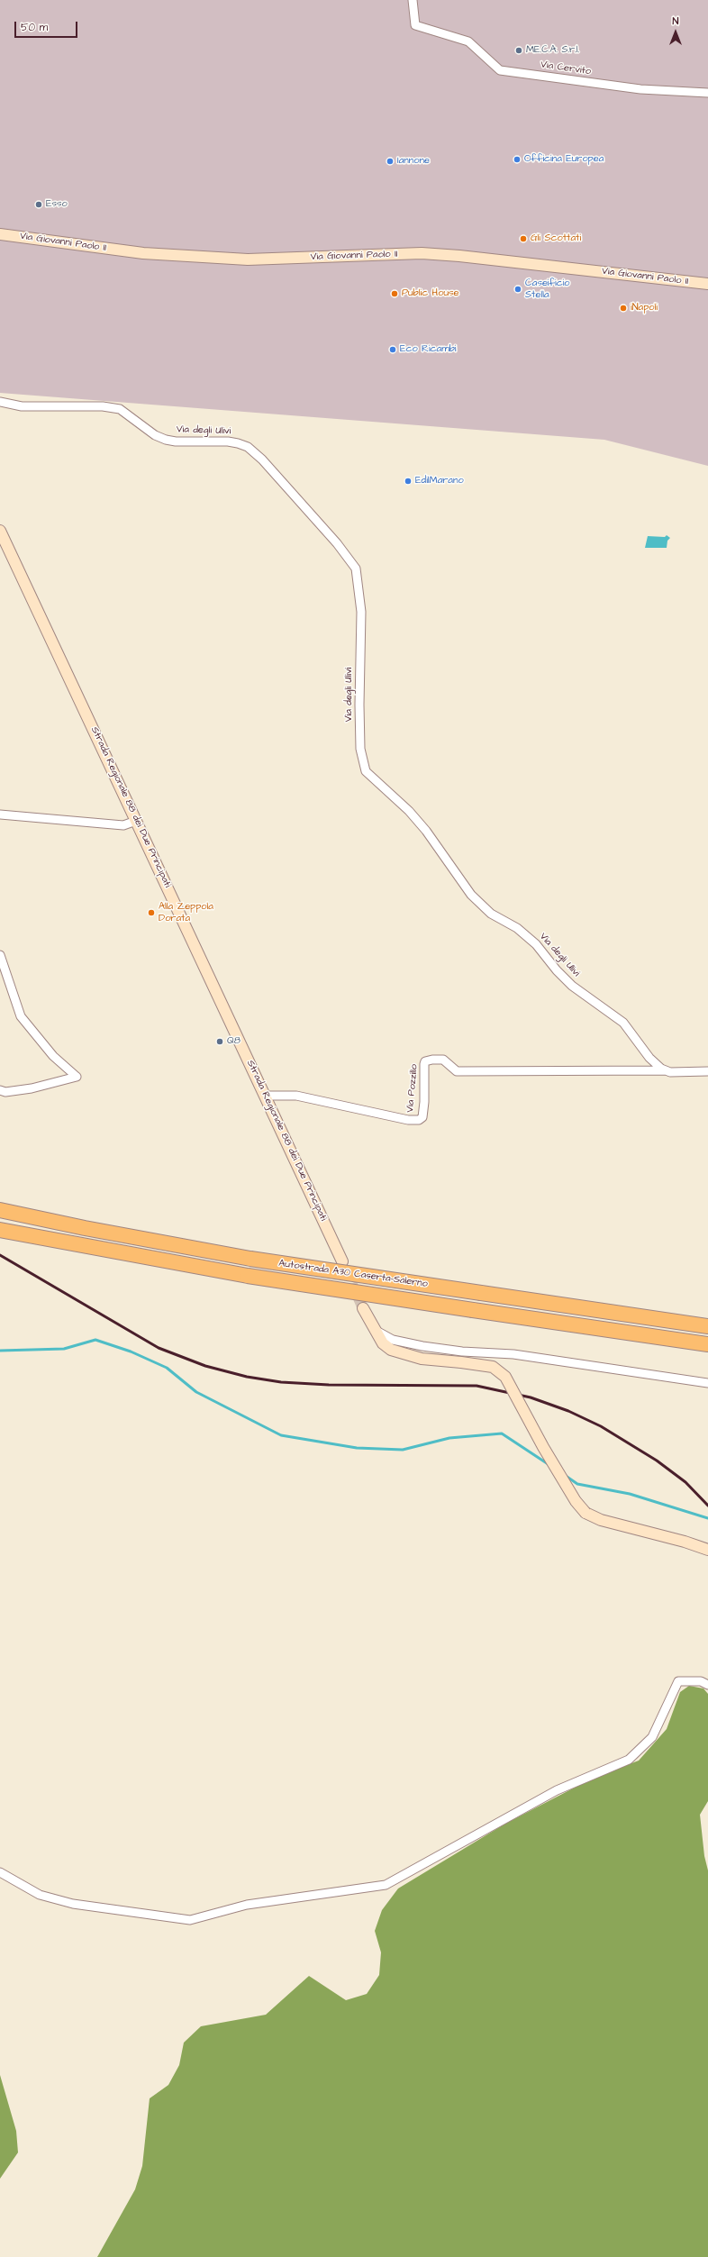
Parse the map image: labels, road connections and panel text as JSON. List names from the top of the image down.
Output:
{
  "streets": {
    "highway": ["Autostrada A30 Caserta-Salerno"],
    "main road": ["Via Giovanni Paolo II", "Strada Regionale 88 dei Due Principati"],
    "street": ["Via Cervito", "Via degli Ulivi", "Via Pozzillo"]
  },
  "crossings": [
    ["Via degli Ulivi", "Via Pozzillo"],
    ["Strada Regionale 88 dei Due Principati", "Via Pozzillo"]
  ],
  "places": [
    "ME.C.A. S.r.l.",
    "Officina Europea",
    "Iannone",
    "Esso",
    "Gli Scottati",
    "Caseificio Stella",
    "Public House",
    "iNapoli",
    "Eco Ricambi",
    "EdilMarano",
    "Alla Zeppola Dorata",
    "Q8"
  ],
  "scale_bar": "50 m",
  "north": "top"
}
